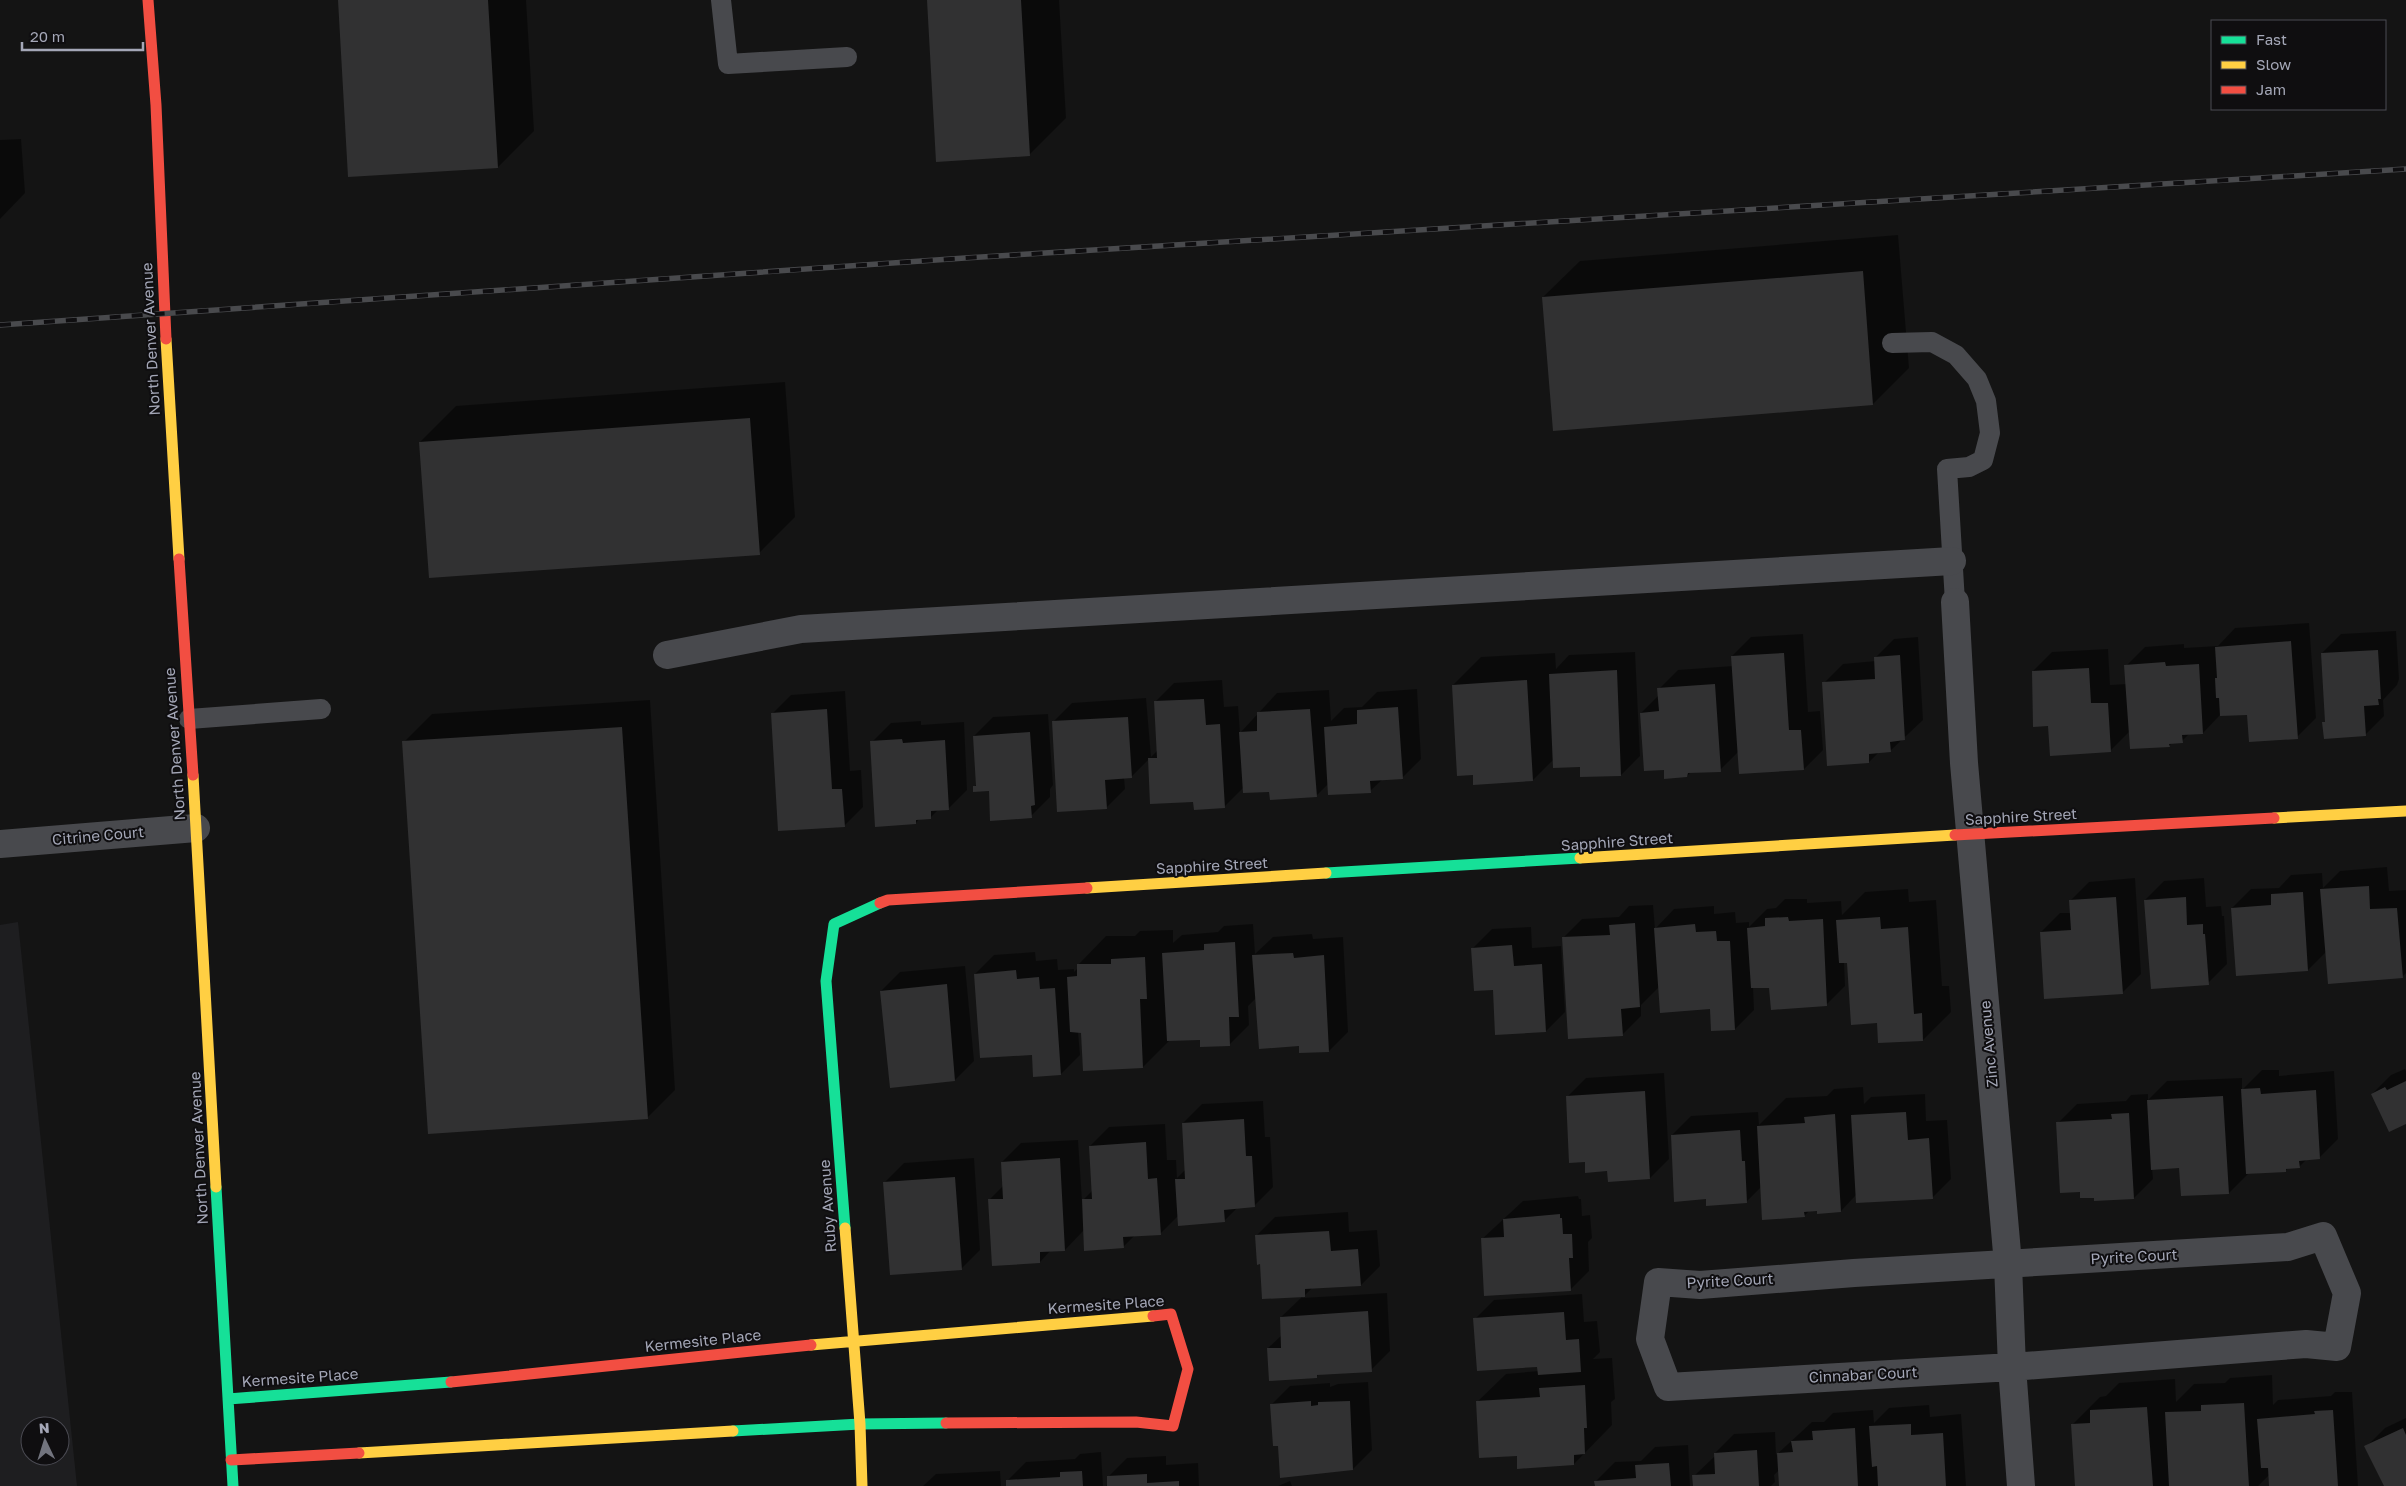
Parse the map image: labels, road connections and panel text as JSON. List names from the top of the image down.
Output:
{
  "streets": {
    "street": [
      "North Denver Avenue",
      "Sapphire Street",
      "Citrine Court",
      "Zinc Avenue",
      "Ruby Avenue",
      "Pyrite Court",
      "Kermesite Place",
      "Cinnabar Court"
    ]
  },
  "crossings": [
    ["North Denver Avenue", "Citrine Court"],
    ["North Denver Avenue", "Kermesite Place"],
    ["Sapphire Street", "Zinc Avenue"],
    ["Sapphire Street", "Ruby Avenue"],
    ["Zinc Avenue", "Pyrite Court"],
    ["Zinc Avenue", "Cinnabar Court"],
    ["Ruby Avenue", "Kermesite Place"],
    ["Pyrite Court", "Cinnabar Court"]
  ],
  "legend": ["Fast", "Slow", "Jam"],
  "scale_bar": "20 m",
  "north": "top"
}
